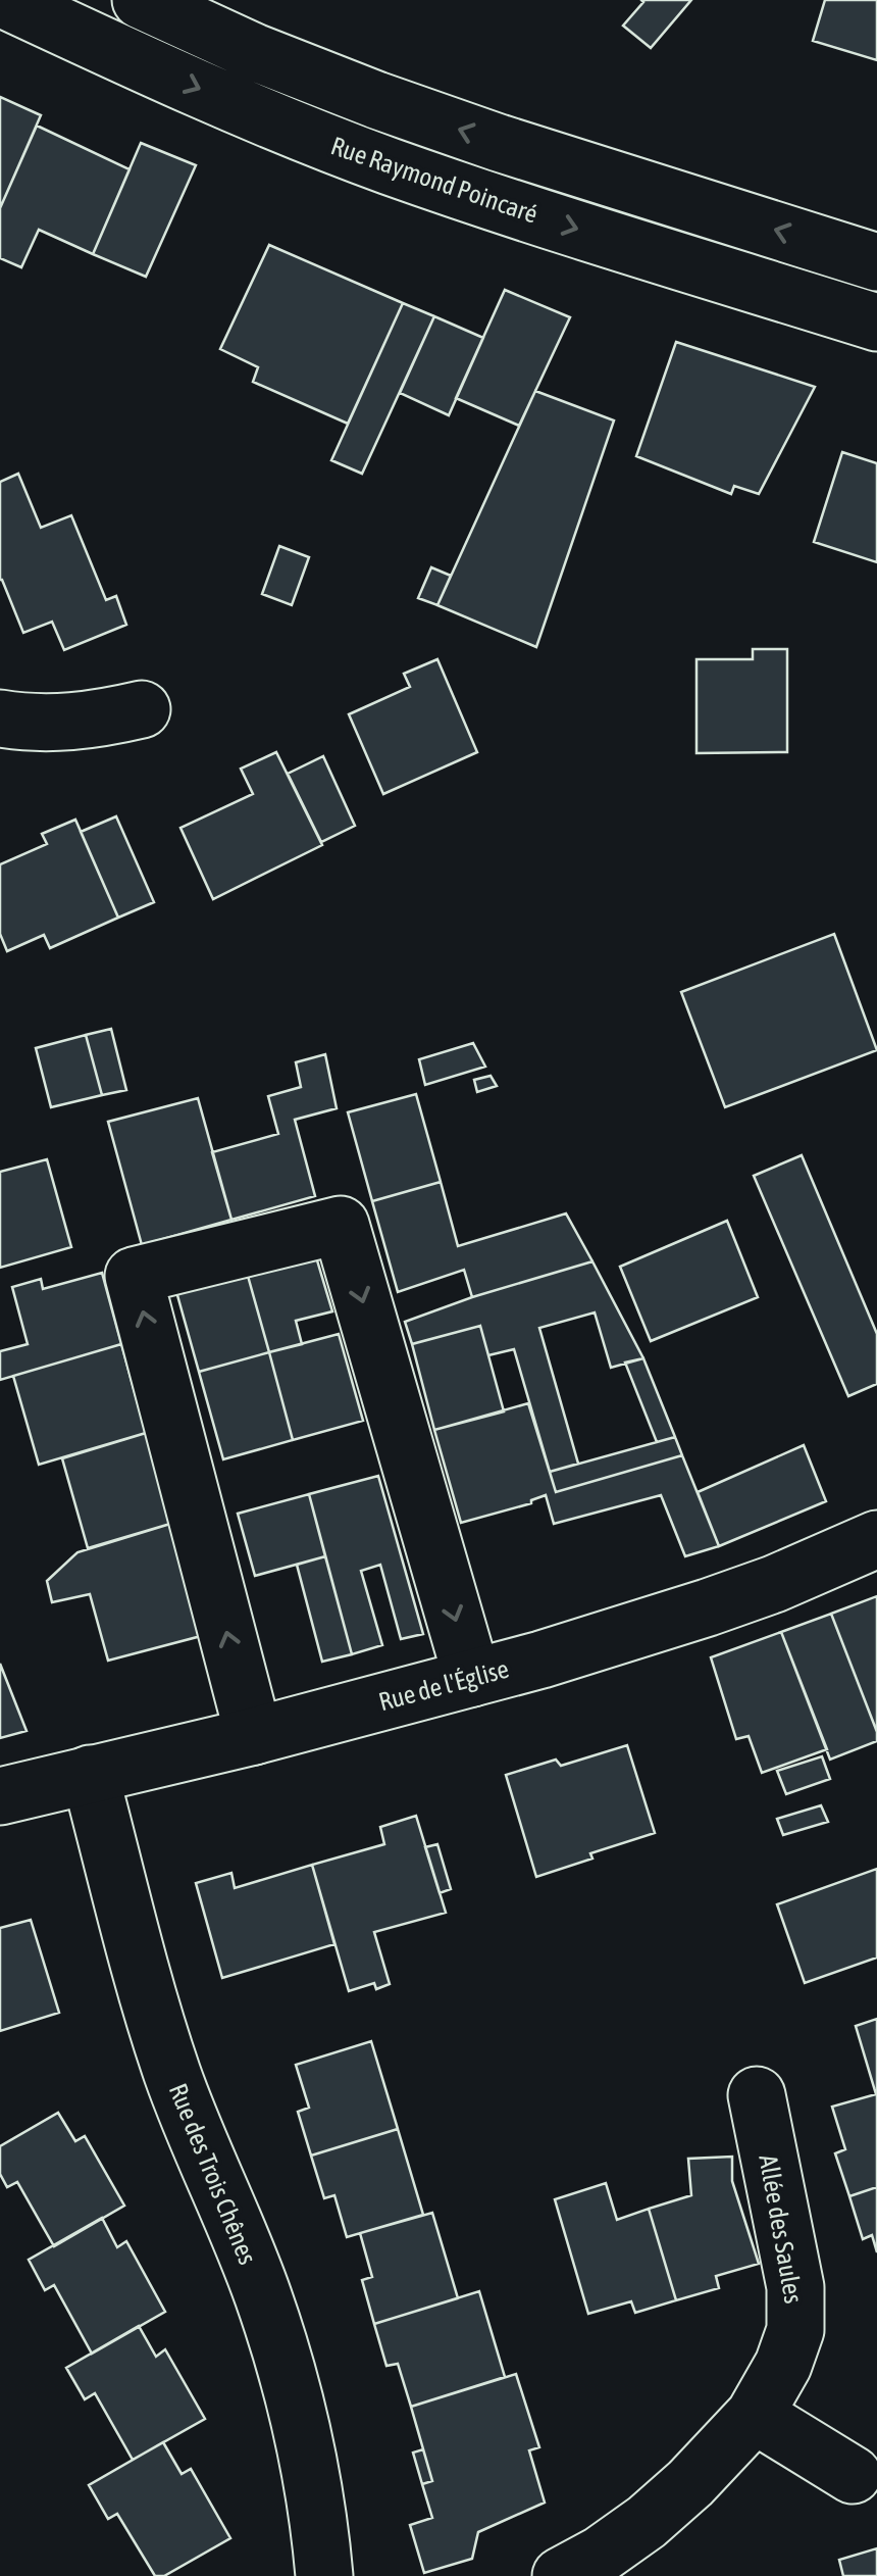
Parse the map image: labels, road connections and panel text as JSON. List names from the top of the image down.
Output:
{
  "streets": {
    "street": [
      "Rue Raymond Poincaré",
      "Rue de l'Église",
      "Rue des Trois Chênes",
      "Allée des Saules"
    ]
  },
  "crossings": [
    ["Rue de l'Église", "Rue des Trois Chênes"]
  ]
}
